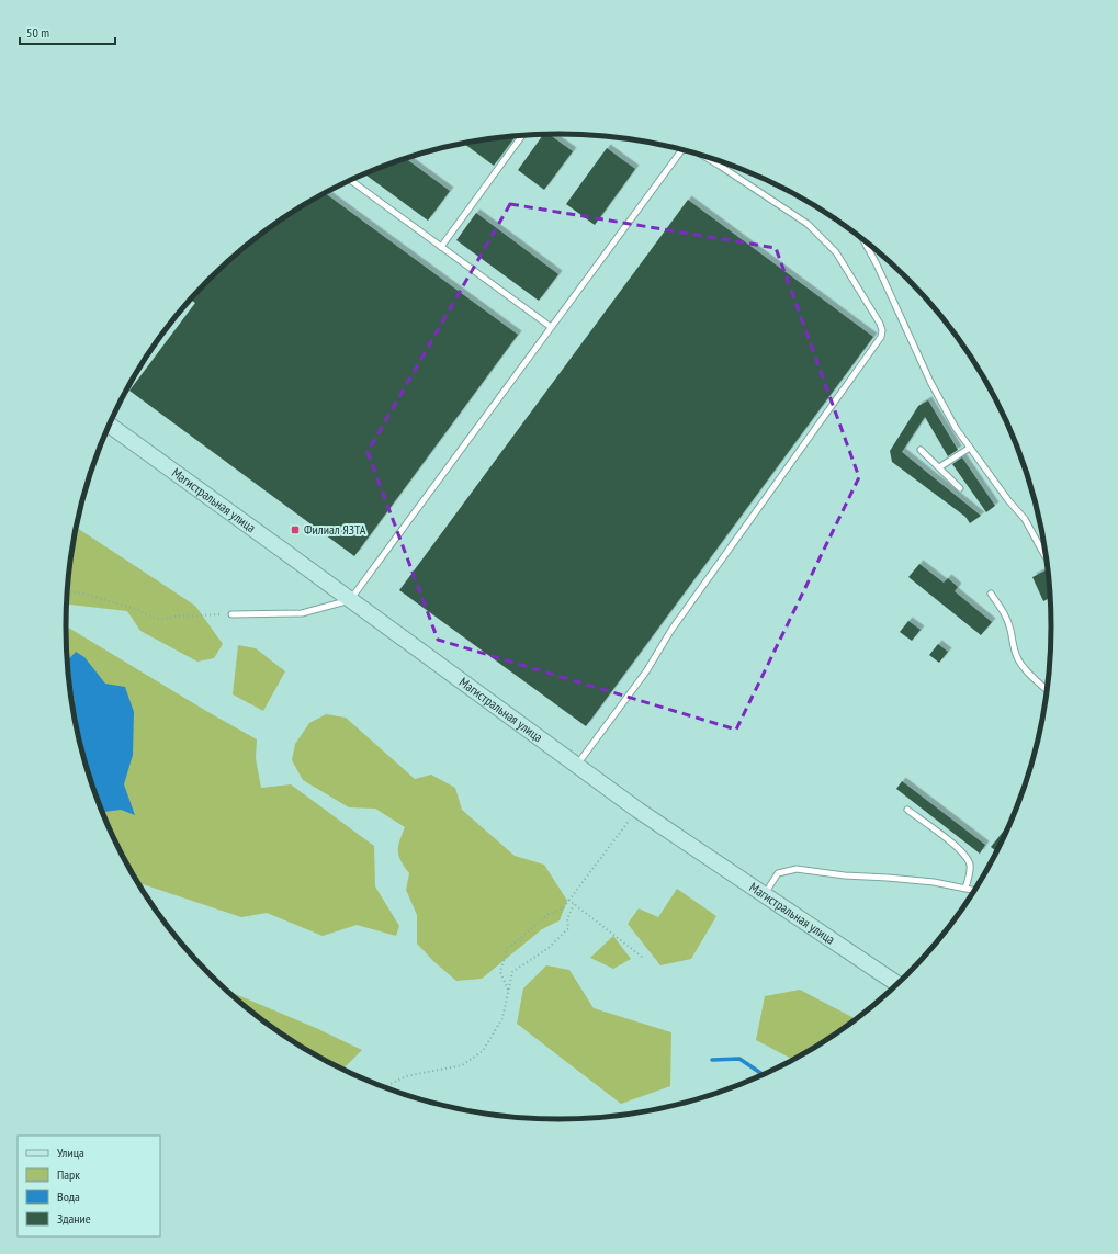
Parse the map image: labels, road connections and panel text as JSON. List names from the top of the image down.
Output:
{
  "streets": {
    "main road": ["Магистральная улица"]
  },
  "places": {
    "transit": ["Филиал ЯЗТА"]
  },
  "legend": [
    "Улица",
    "Парк",
    "Вода",
    "Здание"
  ],
  "scale_bar": "50 m"
}
